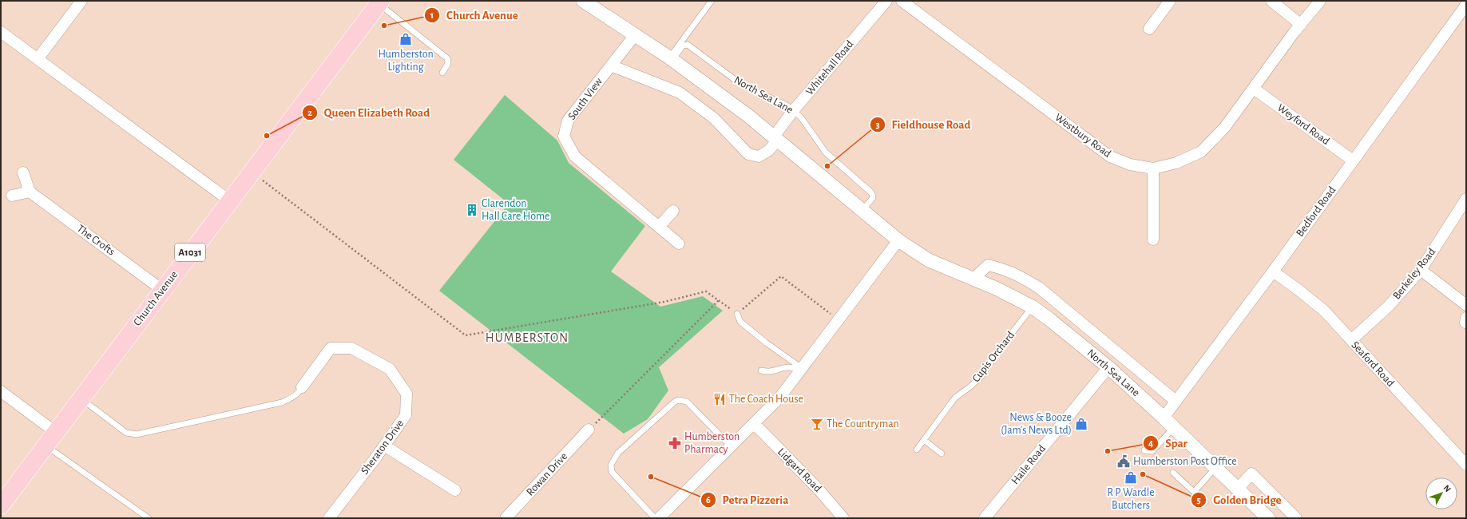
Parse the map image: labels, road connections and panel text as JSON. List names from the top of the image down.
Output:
{
  "streets": {
    "main road": ["A1031", "Church Avenue"],
    "street": [
      "Whitehall Road",
      "North Sea Lane",
      "South View",
      "Weyford Road",
      "Westbury Road",
      "Bedford Road",
      "The Crofts",
      "Berkeley Road",
      "Seaford Road",
      "Sheraton Drive",
      "Haile Road",
      "Lidgard Road",
      "Rowan Drive"
    ],
    "lane": ["Cupis Orchard"]
  },
  "crossings": [
    ["Whitehall Road", "North Sea Lane"],
    ["North Sea Lane", "South View"],
    ["North Sea Lane", "Bedford Road"],
    ["North Sea Lane", "Cupis Orchard"],
    ["North Sea Lane", "Haile Road"],
    ["Weyford Road", "Westbury Road"],
    ["Weyford Road", "Bedford Road"],
    ["Bedford Road", "Seaford Road"],
    ["The Crofts", "Church Avenue"],
    ["Berkeley Road", "Seaford Road"]
  ],
  "districts": ["HUMBERSTON"],
  "places": {
    "other": [
      "Church Avenue",
      "Queen Elizabeth Road",
      "Fieldhouse Road",
      "Spar",
      "Golden Bridge",
      "Petra Pizzeria"
    ],
    "shop": ["Humberston Lighting", "News & Booze (Jam's News Ltd)", "R P Wardle Butchers"],
    "building": ["Clarendon Hall Care Home"],
    "restaurant": ["The Coach House"],
    "bar": ["The Countryman"],
    "pharmacy": ["Humberston Pharmacy"],
    "public building": ["Humberston Post Office"]
  },
  "north": "top right"
}
